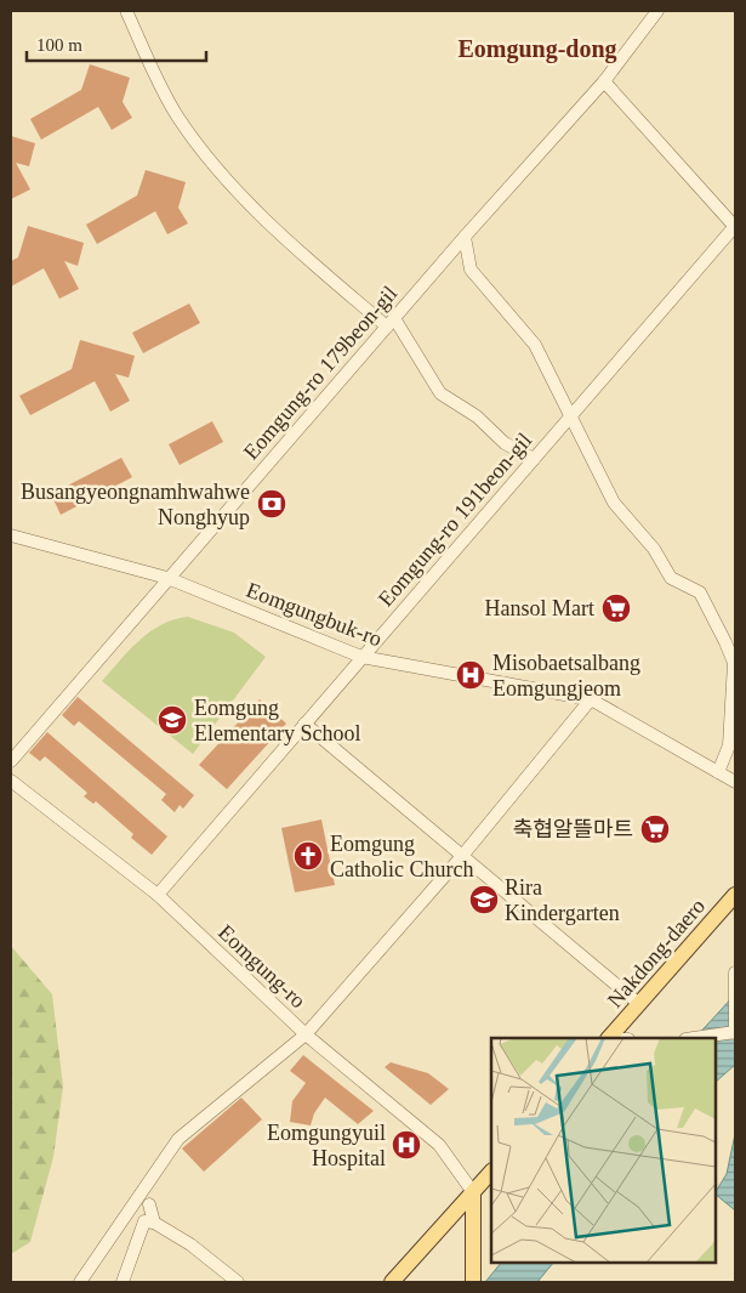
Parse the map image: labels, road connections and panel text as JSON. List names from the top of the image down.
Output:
{
  "streets": {
    "main road": ["Nakdong-daero"],
    "street": [
      "Eomgung-ro 179beon-gil",
      "Eomgung-ro 191beon-gil",
      "Eomgungbuk-ro",
      "Eomgung-ro"
    ]
  },
  "crossings": [
    ["Eomgung-ro 179beon-gil", "Eomgungbuk-ro"],
    ["Eomgung-ro 191beon-gil", "Eomgungbuk-ro"],
    ["Eomgung-ro 191beon-gil", "Eomgung-ro"]
  ],
  "districts": ["Eomgung-dong"],
  "places": {
    "bank": ["Busangyeongnamhwahwe Nonghyup"],
    "supermarket": ["Hansol Mart", "축협알뜰마트"],
    "hospital": ["Misobaetsalbang Eomgungjeom", "Eomgungyuil Hospital"],
    "school or university": ["Eomgung Elementary School", "Rira Kindergarten"],
    "church": ["Eomgung Catholic Church"]
  },
  "scale_bar": "100 m"
}
